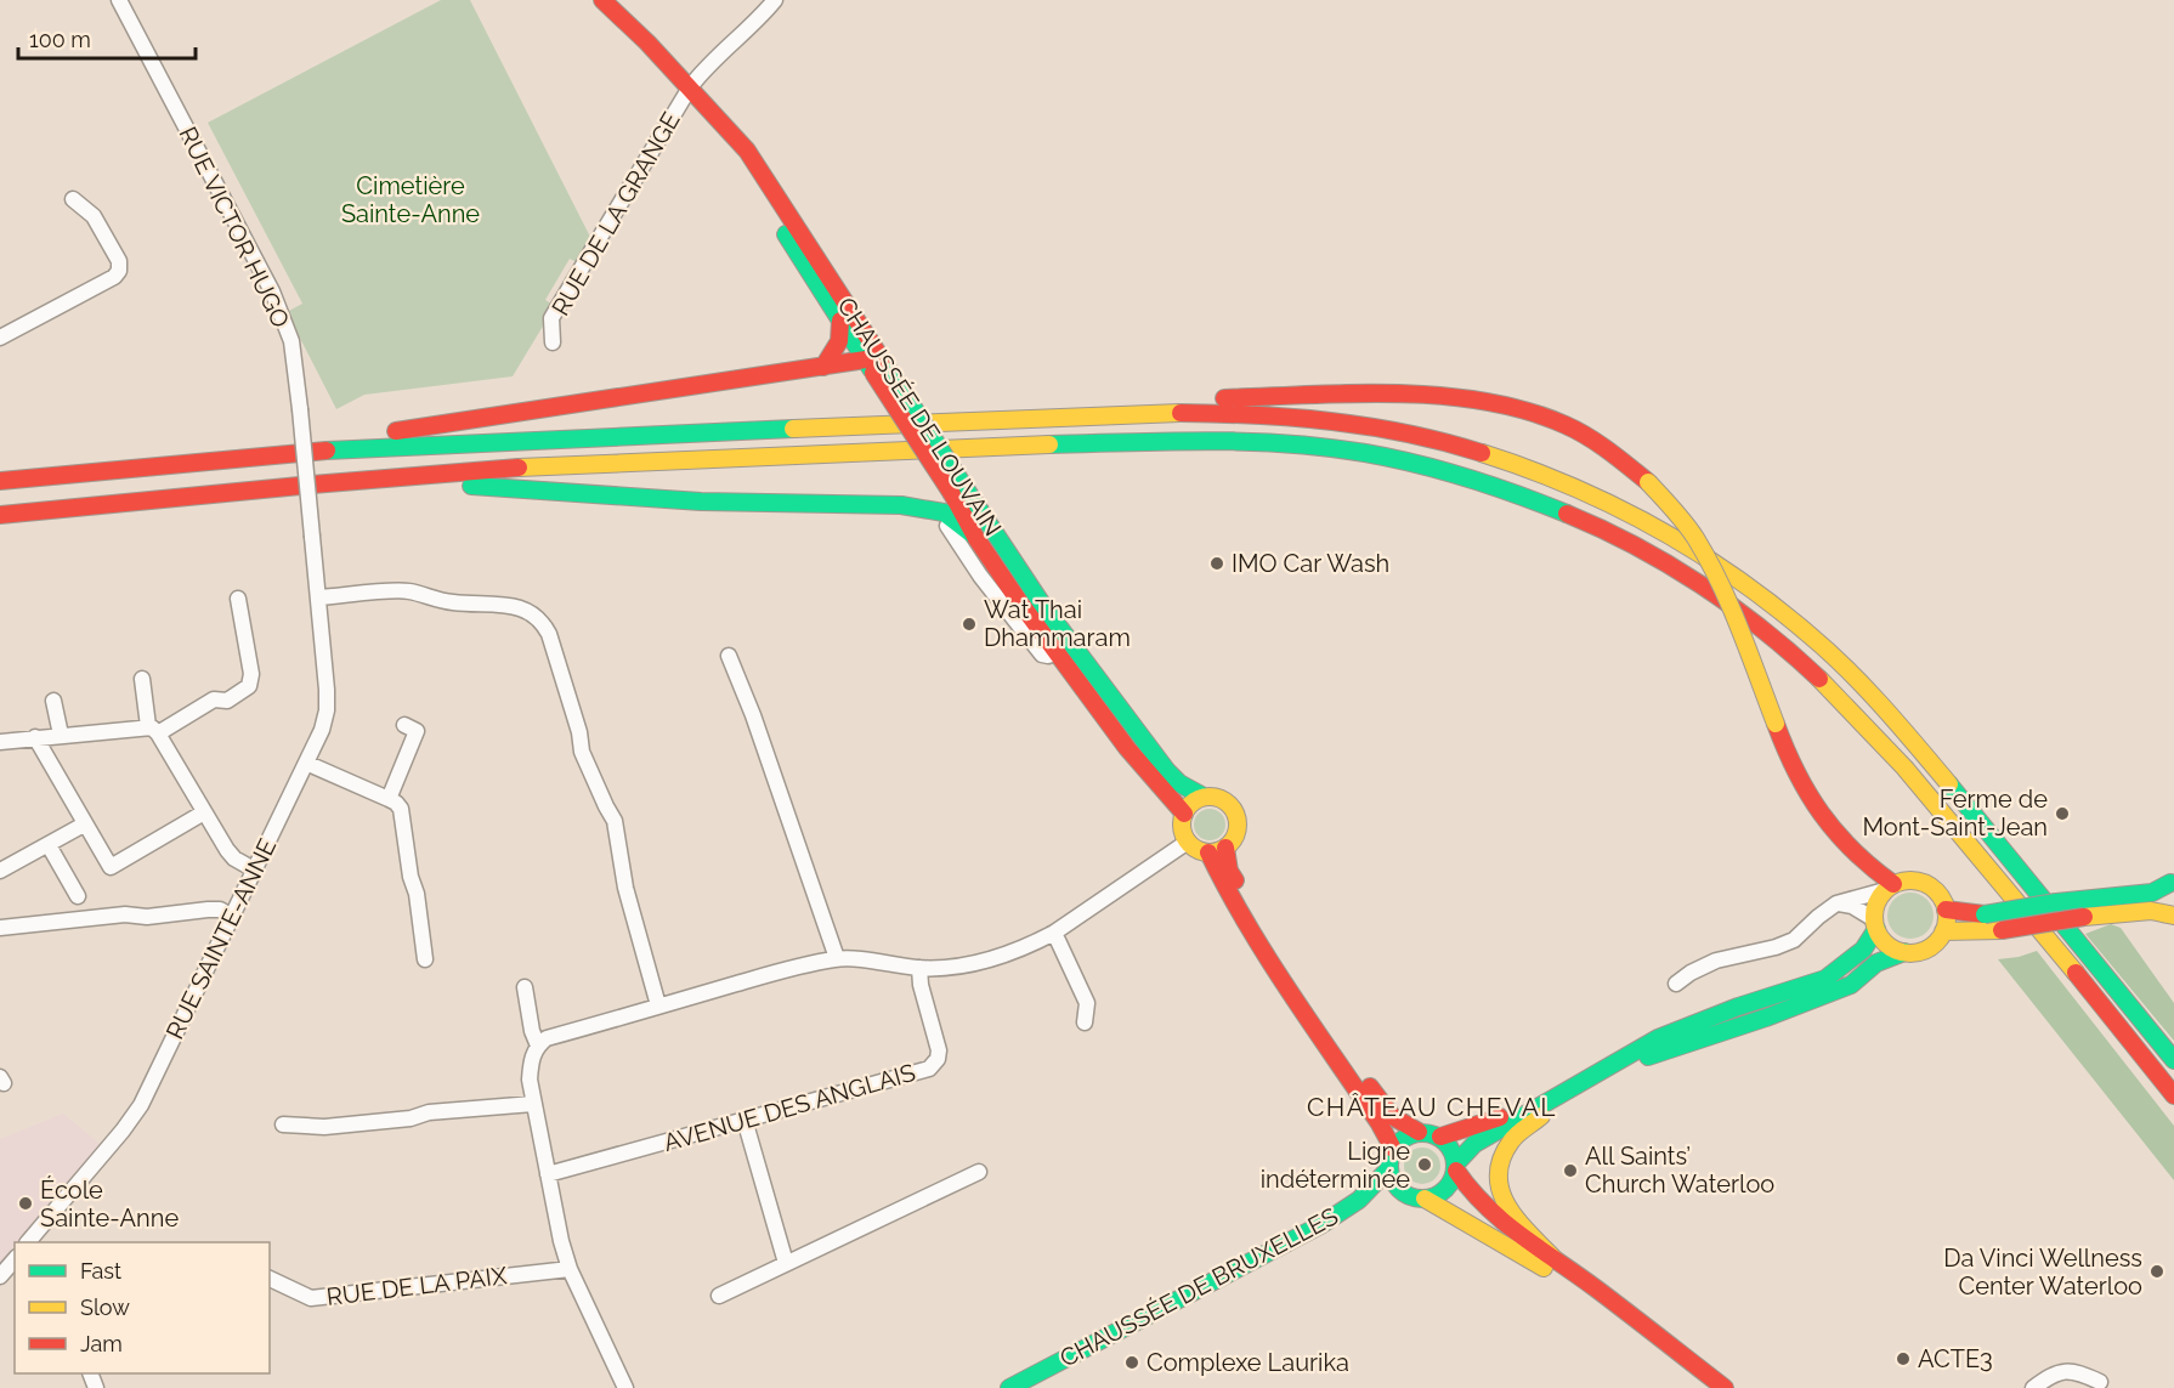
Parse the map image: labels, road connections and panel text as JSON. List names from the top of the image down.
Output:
{
  "streets": {
    "main road": ["CHAUSSÉE DE LOUVAIN", "CHAUSSÉE DE BRUXELLES"],
    "street": [
      "RUE DE LA GRANGE",
      "RUE VICTOR HUGO",
      "RUE SAINTE-ANNE",
      "AVENUE DES ANGLAIS",
      "RUE DE LA PAIX"
    ]
  },
  "crossings": [
    ["RUE DE LA GRANGE", "CHAUSSÉE DE LOUVAIN"],
    ["RUE VICTOR HUGO", "RUE SAINTE-ANNE"]
  ],
  "districts": ["CHÂTEAU CHEVAL"],
  "parks": ["Cimetière Sainte-Anne"],
  "places": [
    "IMO Car Wash",
    "Wat Thai Dhammaram",
    "Ferme de Mont-Saint-Jean",
    "Ligne indéterminée",
    "All Saints’ Church Waterloo",
    "École Sainte-Anne",
    "Da Vinci Wellness Center Waterloo",
    "ACTE3",
    "Complexe Laurika"
  ],
  "legend": ["Fast", "Slow", "Jam"],
  "scale_bar": "100 m"
}
